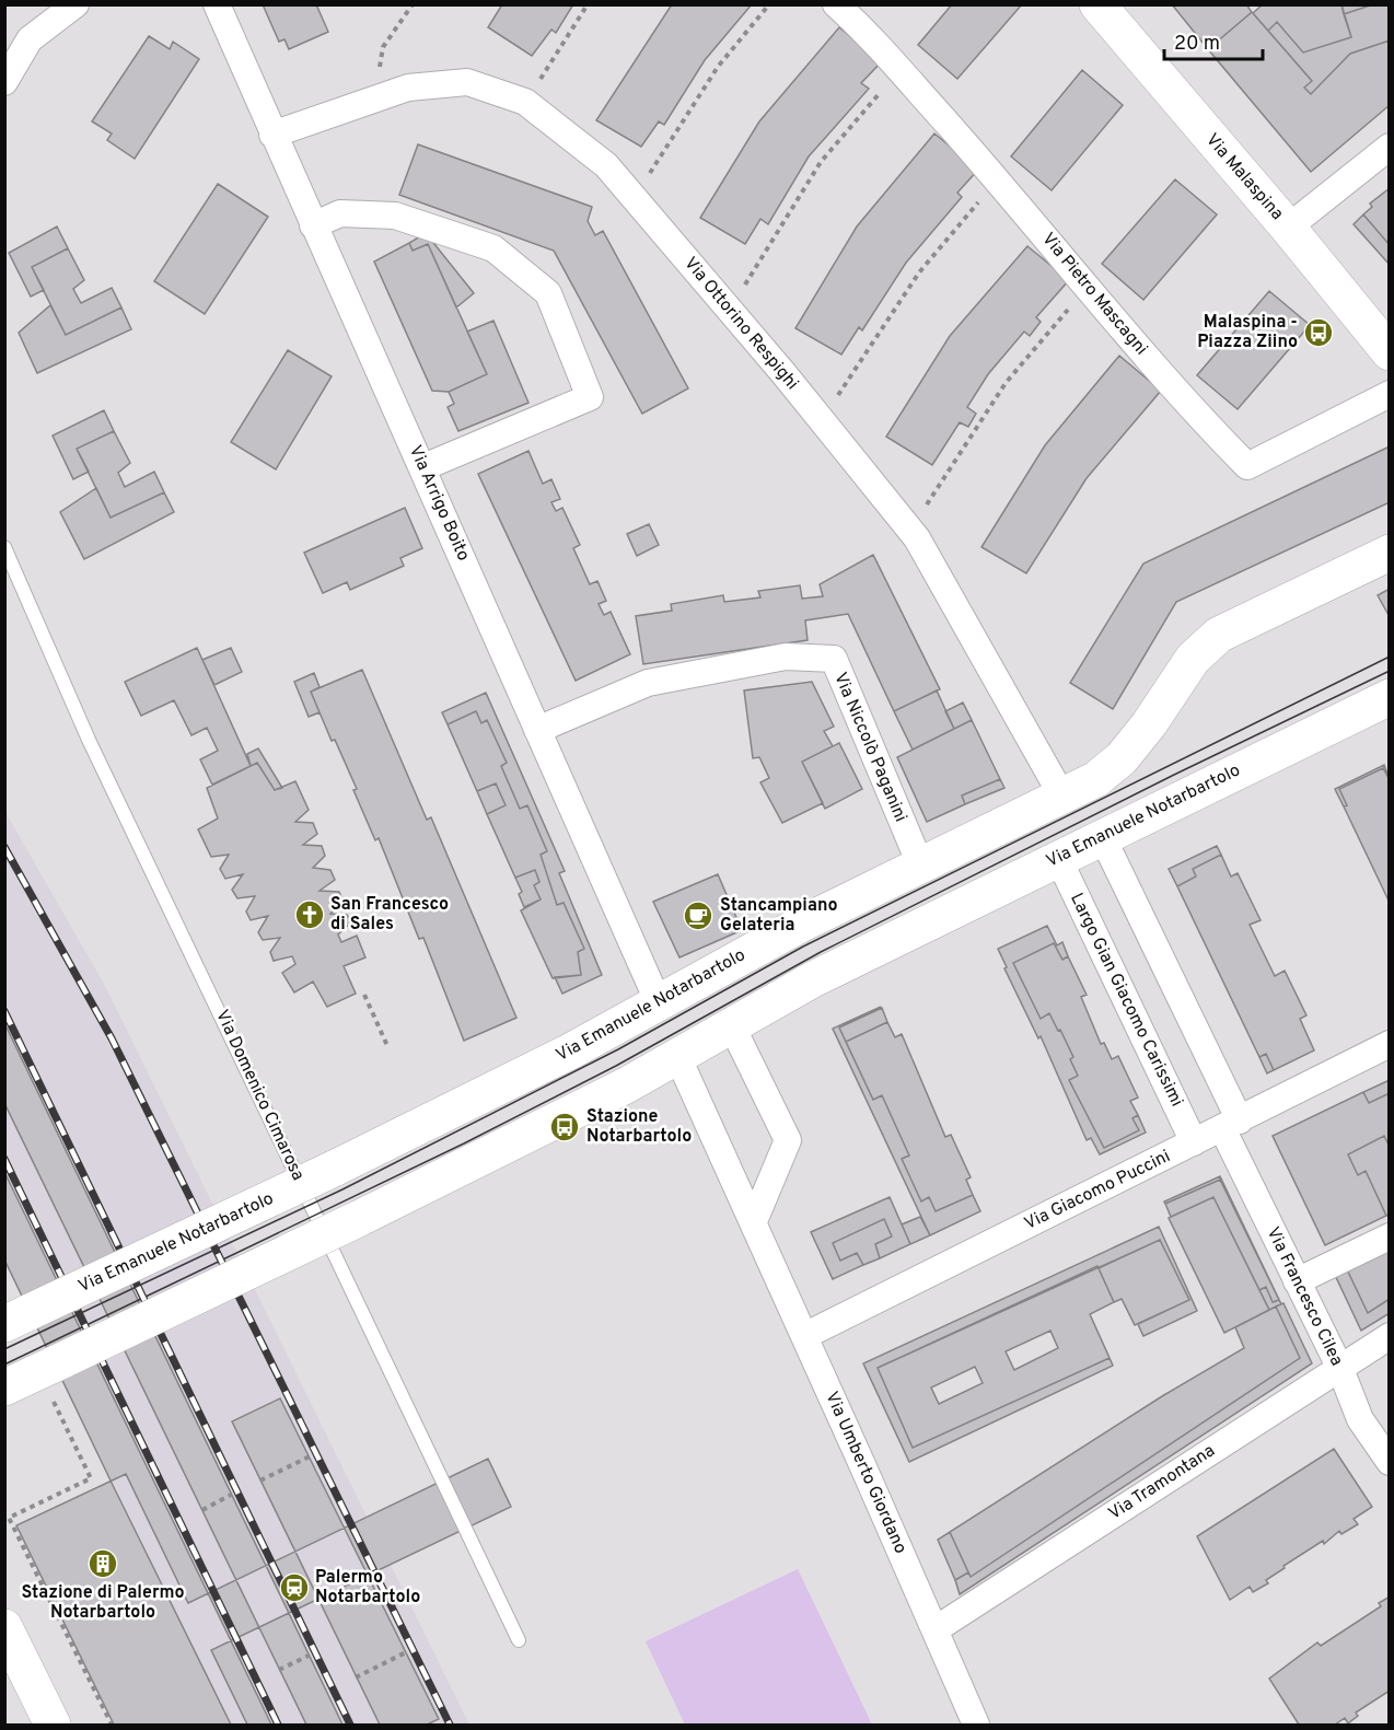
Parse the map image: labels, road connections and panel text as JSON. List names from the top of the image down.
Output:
{
  "streets": {
    "street": [
      "Via Malaspina",
      "Via Pietro Mascagni",
      "Via Ottorino Respighi",
      "Via Arrigo Boito",
      "Via Niccolò Paganini",
      "Via Emanuele Notarbartolo",
      "Largo Gian Giacomo Carissimi",
      "Via Giacomo Puccini",
      "Via Francesco Cilea",
      "Via Umberto Giordano",
      "Via Tramontana"
    ],
    "lane": ["Via Domenico Cimarosa"]
  },
  "crossings": [
    ["Via Ottorino Respighi", "Via Arrigo Boito"],
    ["Via Ottorino Respighi", "Via Emanuele Notarbartolo"],
    ["Via Arrigo Boito", "Via Niccolò Paganini"],
    ["Via Arrigo Boito", "Via Emanuele Notarbartolo"],
    ["Via Niccolò Paganini", "Via Emanuele Notarbartolo"],
    ["Via Emanuele Notarbartolo", "Largo Gian Giacomo Carissimi"],
    ["Via Emanuele Notarbartolo", "Via Umberto Giordano"],
    ["Largo Gian Giacomo Carissimi", "Via Giacomo Puccini"],
    ["Via Giacomo Puccini", "Via Francesco Cilea"],
    ["Via Giacomo Puccini", "Via Umberto Giordano"],
    ["Via Francesco Cilea", "Via Tramontana"],
    ["Via Umberto Giordano", "Via Tramontana"]
  ],
  "places": {
    "bus stop": ["Malaspina - Piazza Ziino", "Stazione Notarbartolo"],
    "church": ["San Francesco di Sales"],
    "cafe": ["Stancampiano Gelateria"],
    "building": ["Stazione di Palermo Notarbartolo"],
    "station": ["Palermo Notarbartolo"]
  },
  "scale_bar": "20 m"
}
